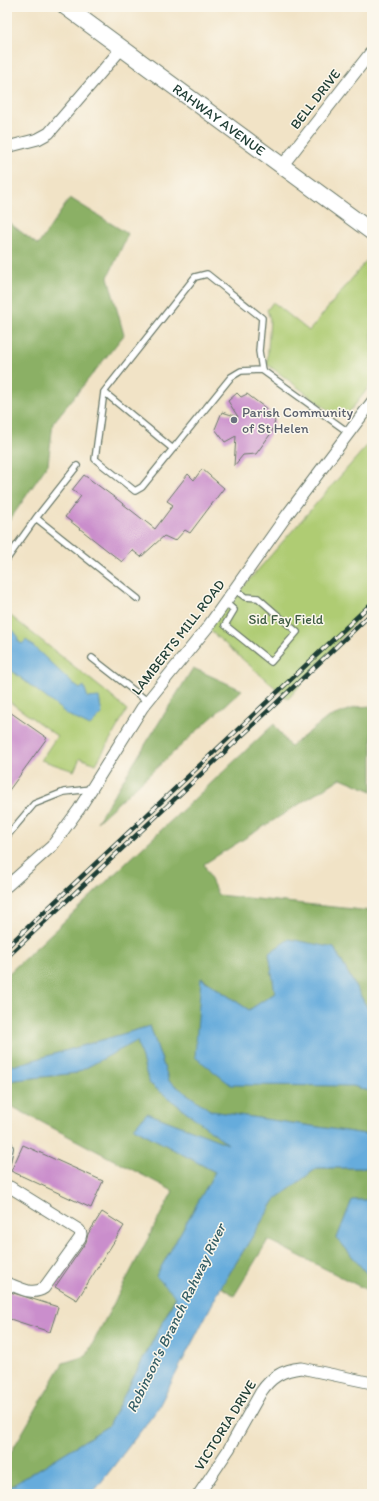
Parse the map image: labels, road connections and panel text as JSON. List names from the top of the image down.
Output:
{
  "streets": {
    "street": [
      "BELL DRIVE",
      "RAHWAY AVENUE",
      "LAMBERTS MILL ROAD",
      "VICTORIA DRIVE"
    ]
  },
  "crossings": [
    ["BELL DRIVE", "RAHWAY AVENUE"]
  ],
  "water": ["Robinson's Branch Rahway River"],
  "parks": ["Sid Fay Field"],
  "places": ["Parish Community of St Helen"]
}
